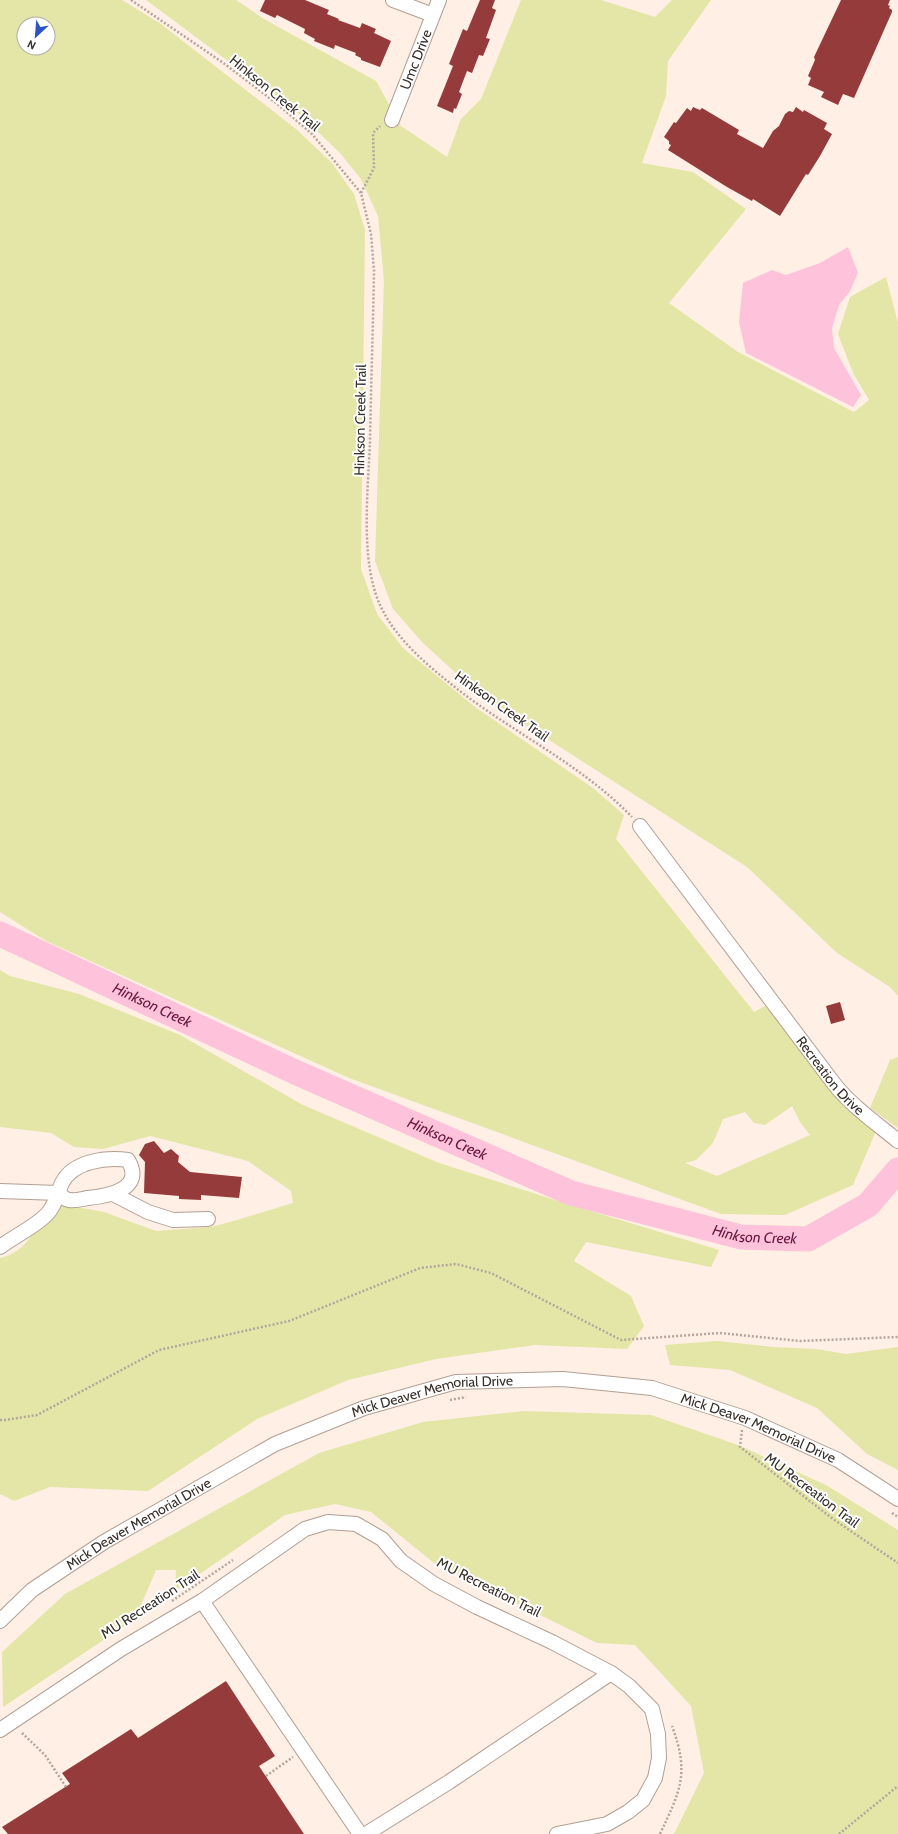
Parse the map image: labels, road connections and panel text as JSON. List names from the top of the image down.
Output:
{
  "streets": {
    "street": ["Umc Drive", "Recreation Drive", "Mick Deaver Memorial Drive"],
    "path": ["Hinkson Creek Trail", "MU Recreation Trail"]
  },
  "crossings": [
    ["Hinkson Creek Trail", "Recreation Drive"],
    ["Mick Deaver Memorial Drive", "MU Recreation Trail"]
  ],
  "water": ["Hinkson Creek"],
  "north": "bottom left"
}
